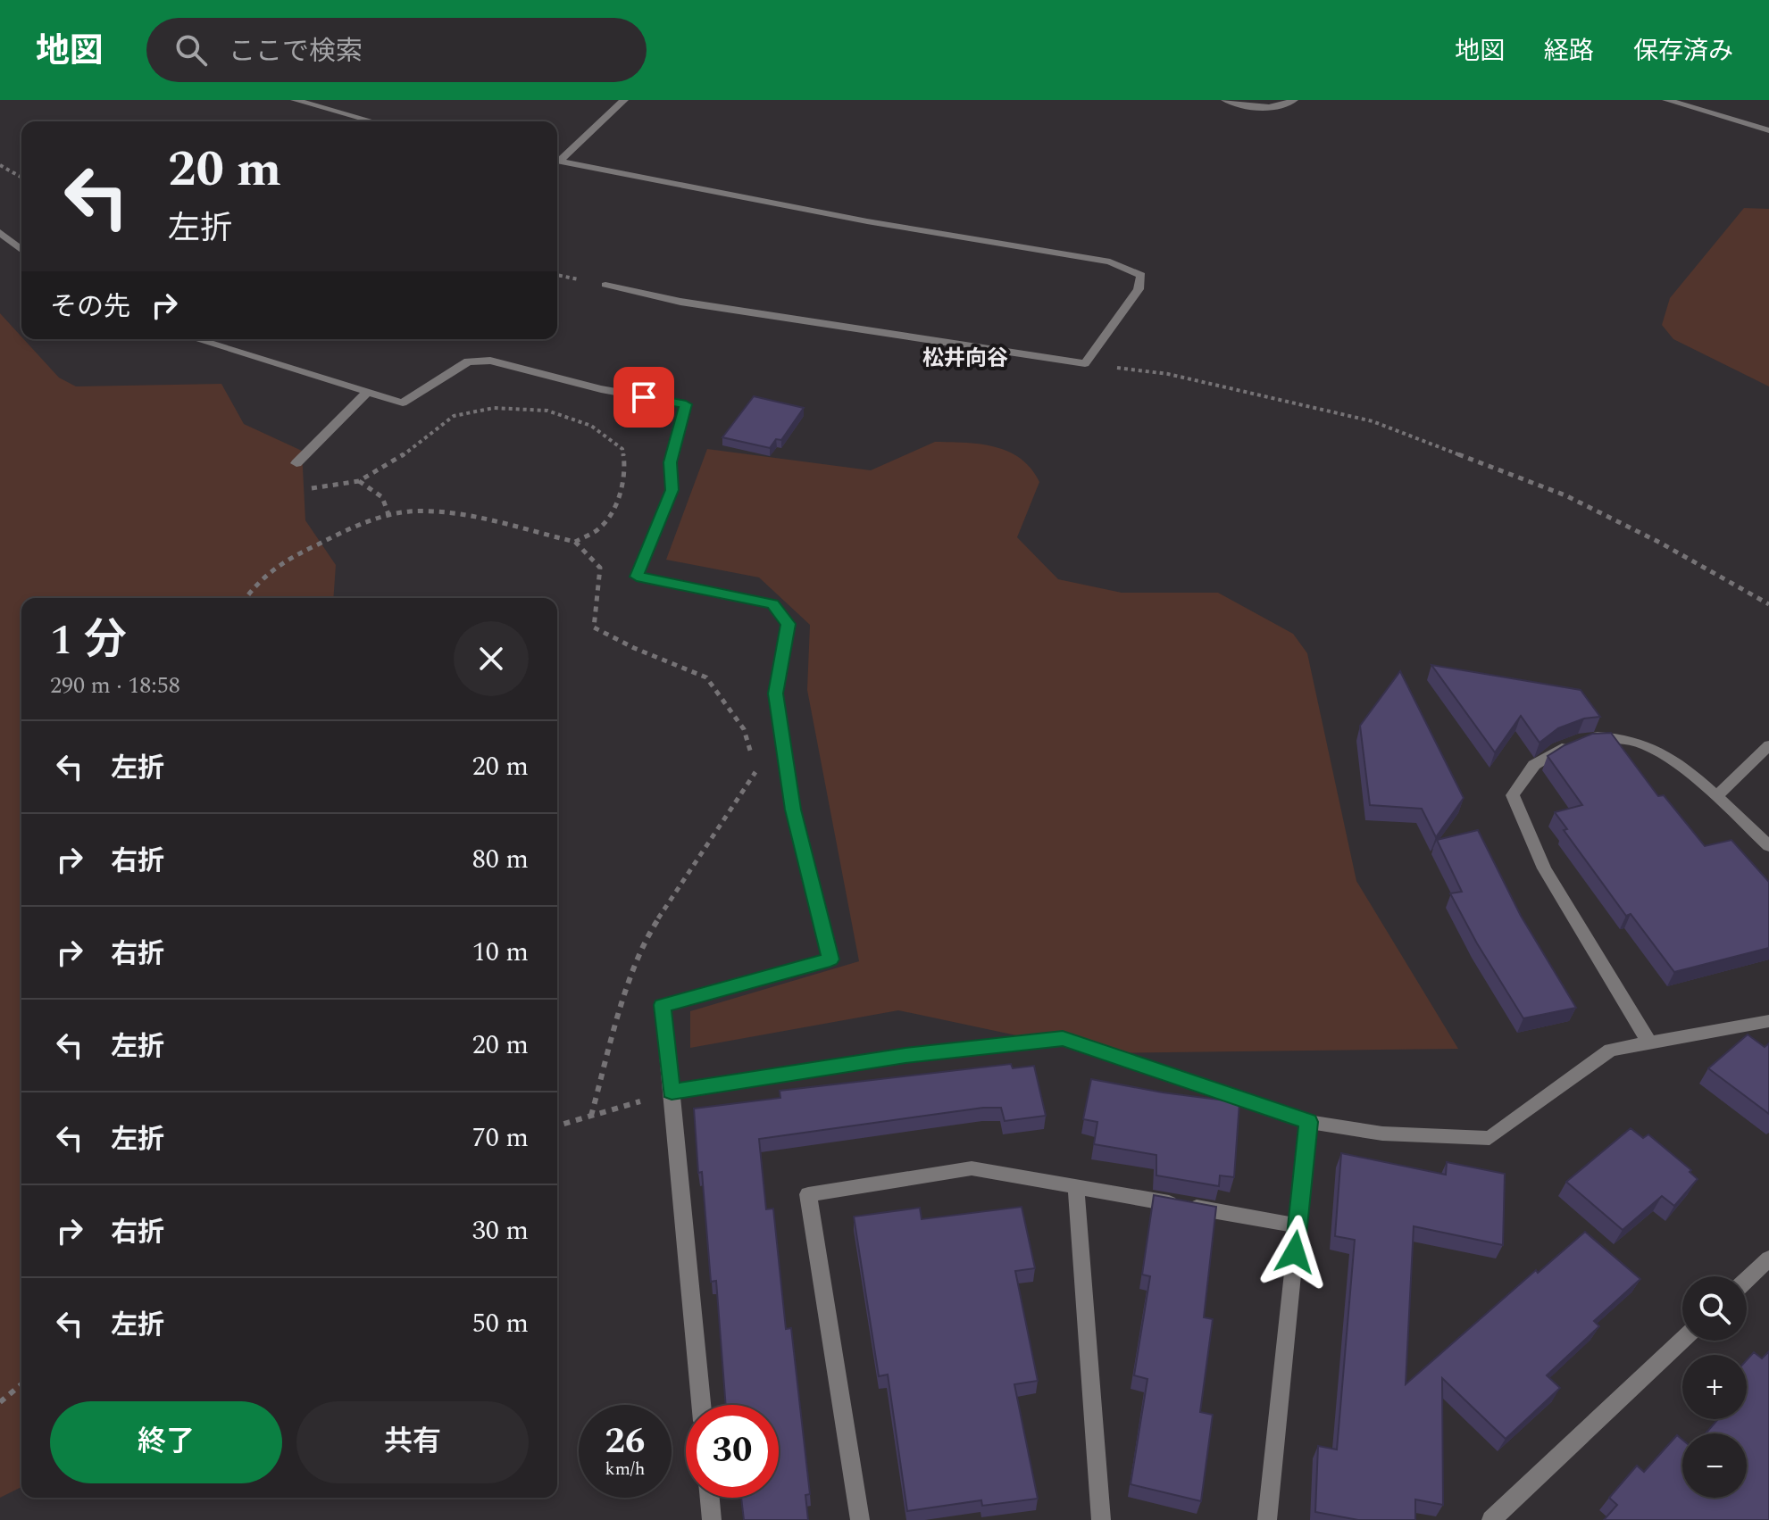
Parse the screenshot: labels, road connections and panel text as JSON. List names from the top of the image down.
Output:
{
  "districts": ["松井向谷"],
  "page": {
    "header": "地図",
    "search": "ここで検索",
    "nav": ["地図", "経路", "保存済み"],
    "turn": ["20 m", "左折"],
    "then": "その先",
    "heading": ["1 分", "290 m · 18:58"],
    "list": [
      {
        "name": "左折",
        "value": "20 m"
      },
      {
        "name": "右折",
        "value": "80 m"
      },
      {
        "name": "右折",
        "value": "10 m"
      },
      {
        "name": "左折",
        "value": "20 m"
      },
      {
        "name": "左折",
        "value": "70 m"
      },
      {
        "name": "右折",
        "value": "30 m"
      },
      {
        "name": "左折",
        "value": "50 m"
      }
    ],
    "map_buttons": ["+", "−"],
    "buttons": ["終了", "共有"],
    "speed": "26 km/h",
    "limit": "30"
  }
}
